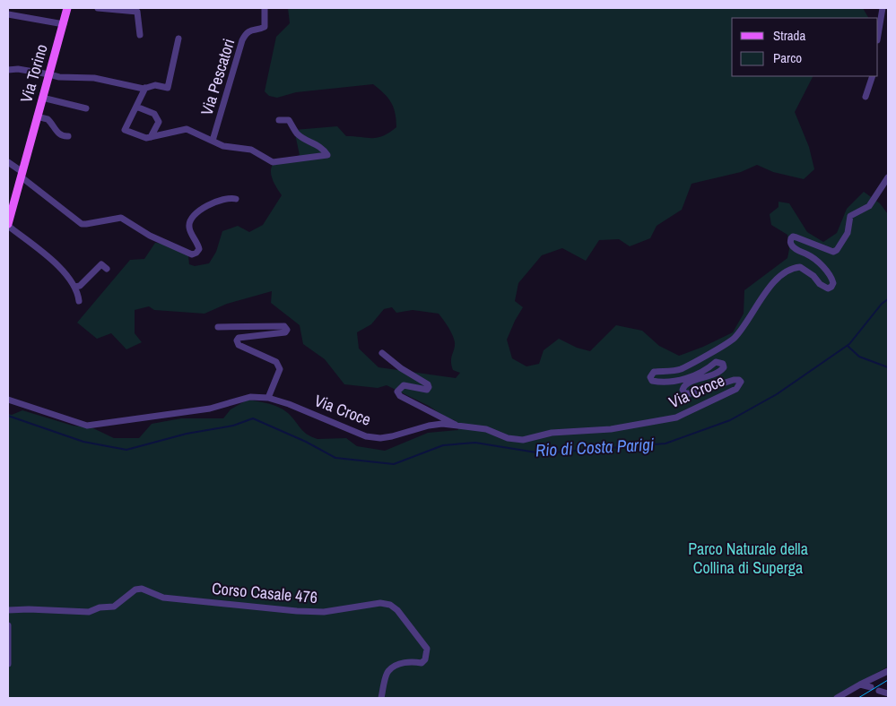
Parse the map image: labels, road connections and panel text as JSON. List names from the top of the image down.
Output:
{
  "streets": {
    "main road": ["Via Torino"],
    "street": ["Via Pescatori", "Via Croce", "Corso Casale 476"]
  },
  "water": ["Rio di Costa Parigi"],
  "parks": ["Parco Naturale della Collina di Superga"],
  "legend": ["Strada", "Parco"]
}
